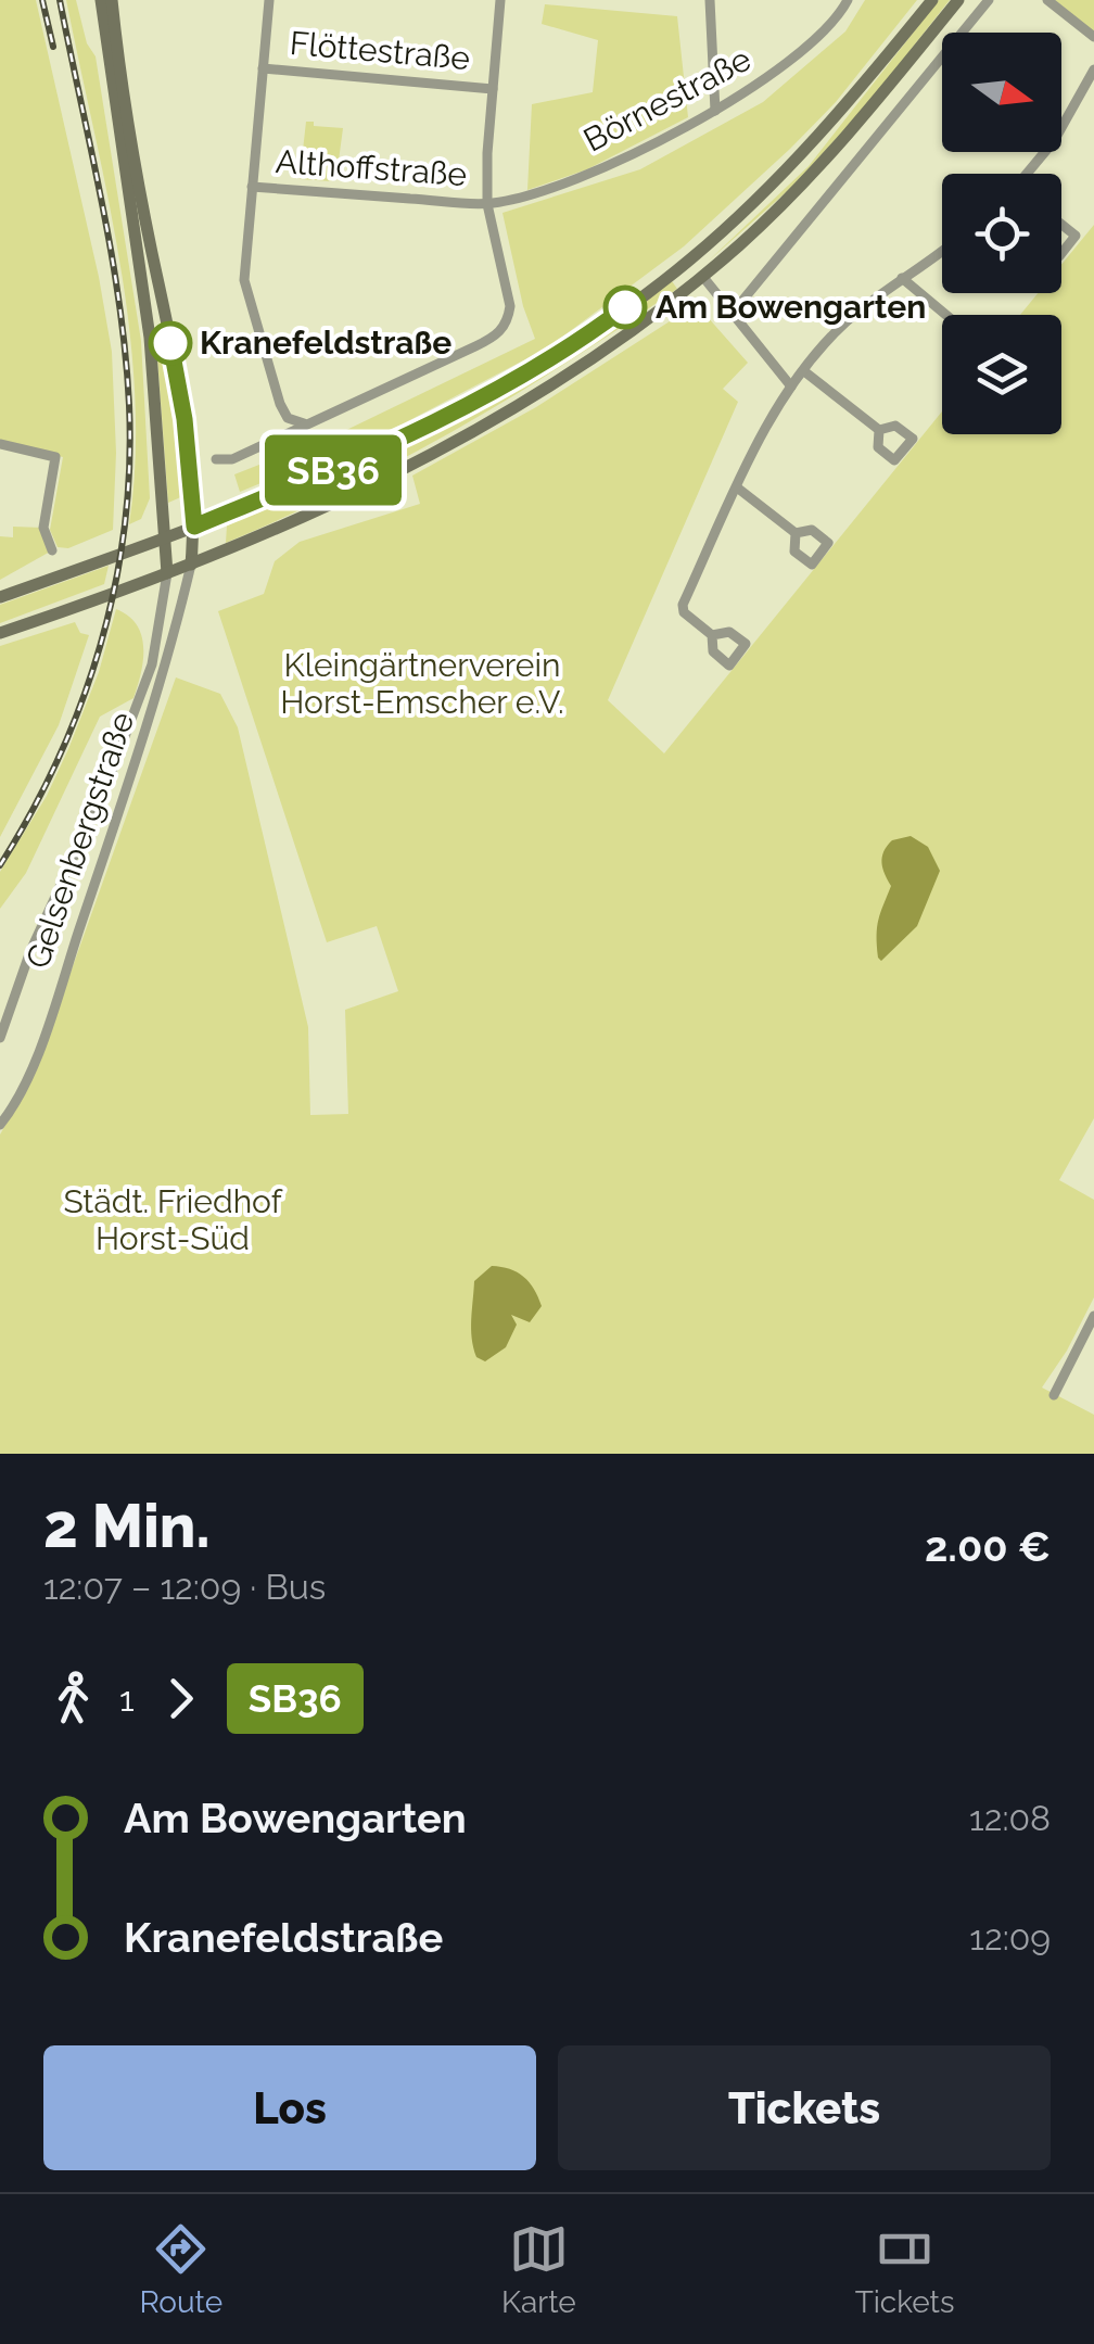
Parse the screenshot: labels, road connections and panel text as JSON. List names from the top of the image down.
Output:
{
  "streets": {
    "street": [
      "Flöttestraße",
      "Börnestraße",
      "Althoffstraße",
      "Gelsenbergstraße"
    ]
  },
  "crossings": [
    ["Börnestraße", "Althoffstraße"]
  ],
  "parks": ["Kleingärtnerverein Horst-Emscher e.V.", "Städt. Friedhof Horst-Süd"],
  "places": ["Am Bowengarten", "Kranefeldstraße"],
  "lines": ["bus line SB36"],
  "north": "right",
  "page": {
    "on_map": "SB36",
    "heading": ["2 Min.", "12:07 – 12:09 · Bus", "2.00 €"],
    "legs": ["1", "SB36"],
    "list": [
      {
        "name": "Am Bowengarten",
        "value": "12:08"
      },
      {
        "name": "Kranefeldstraße",
        "value": "12:09"
      }
    ],
    "buttons": ["Los", "Tickets"],
    "tabs": ["Route", "Karte", "Tickets"]
  }
}
